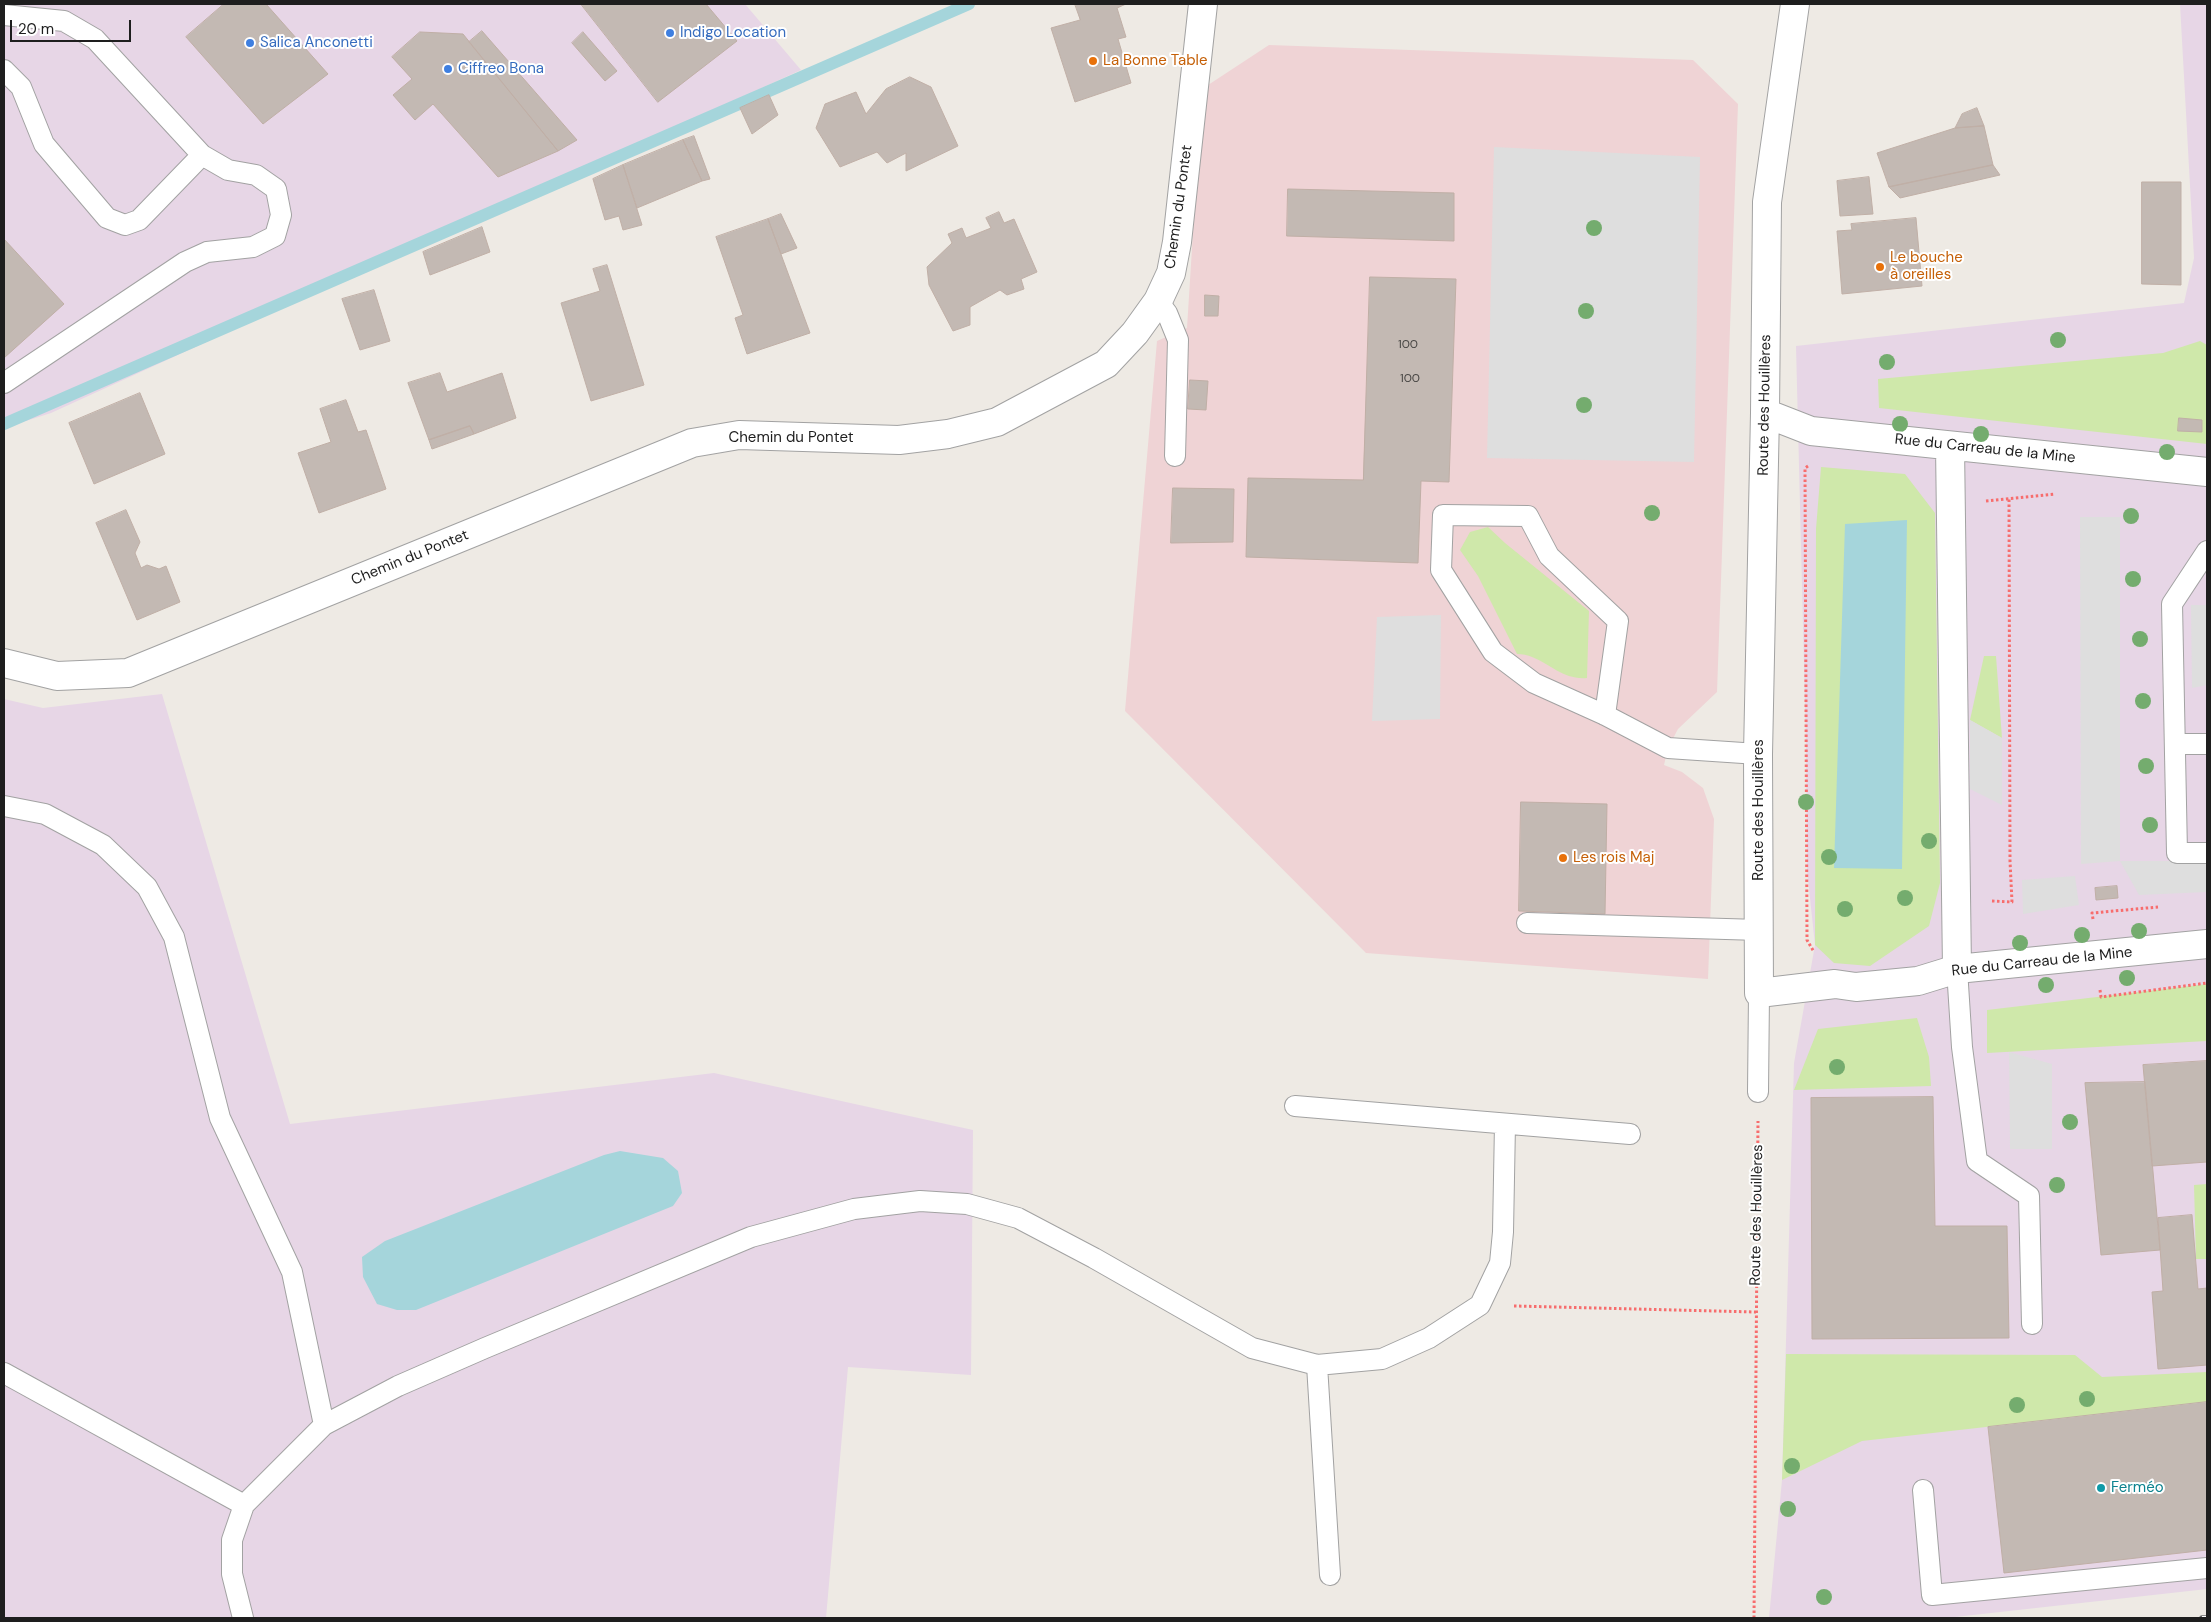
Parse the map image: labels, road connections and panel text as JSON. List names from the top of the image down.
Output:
{
  "streets": {
    "street": ["Chemin du Pontet", "Route des Houillères", "Rue du Carreau de la Mine"]
  },
  "crossings": [
    ["Route des Houillères", "Rue du Carreau de la Mine"]
  ],
  "places": [
    "Indigo Location",
    "Salica Anconetti",
    "La Bonne Table",
    "Ciffreo Bona",
    "Le bouche à oreilles",
    "Les rois Maj",
    "Ferméo"
  ],
  "house_numbers": ["100", "100"],
  "scale_bar": "20 m"
}
